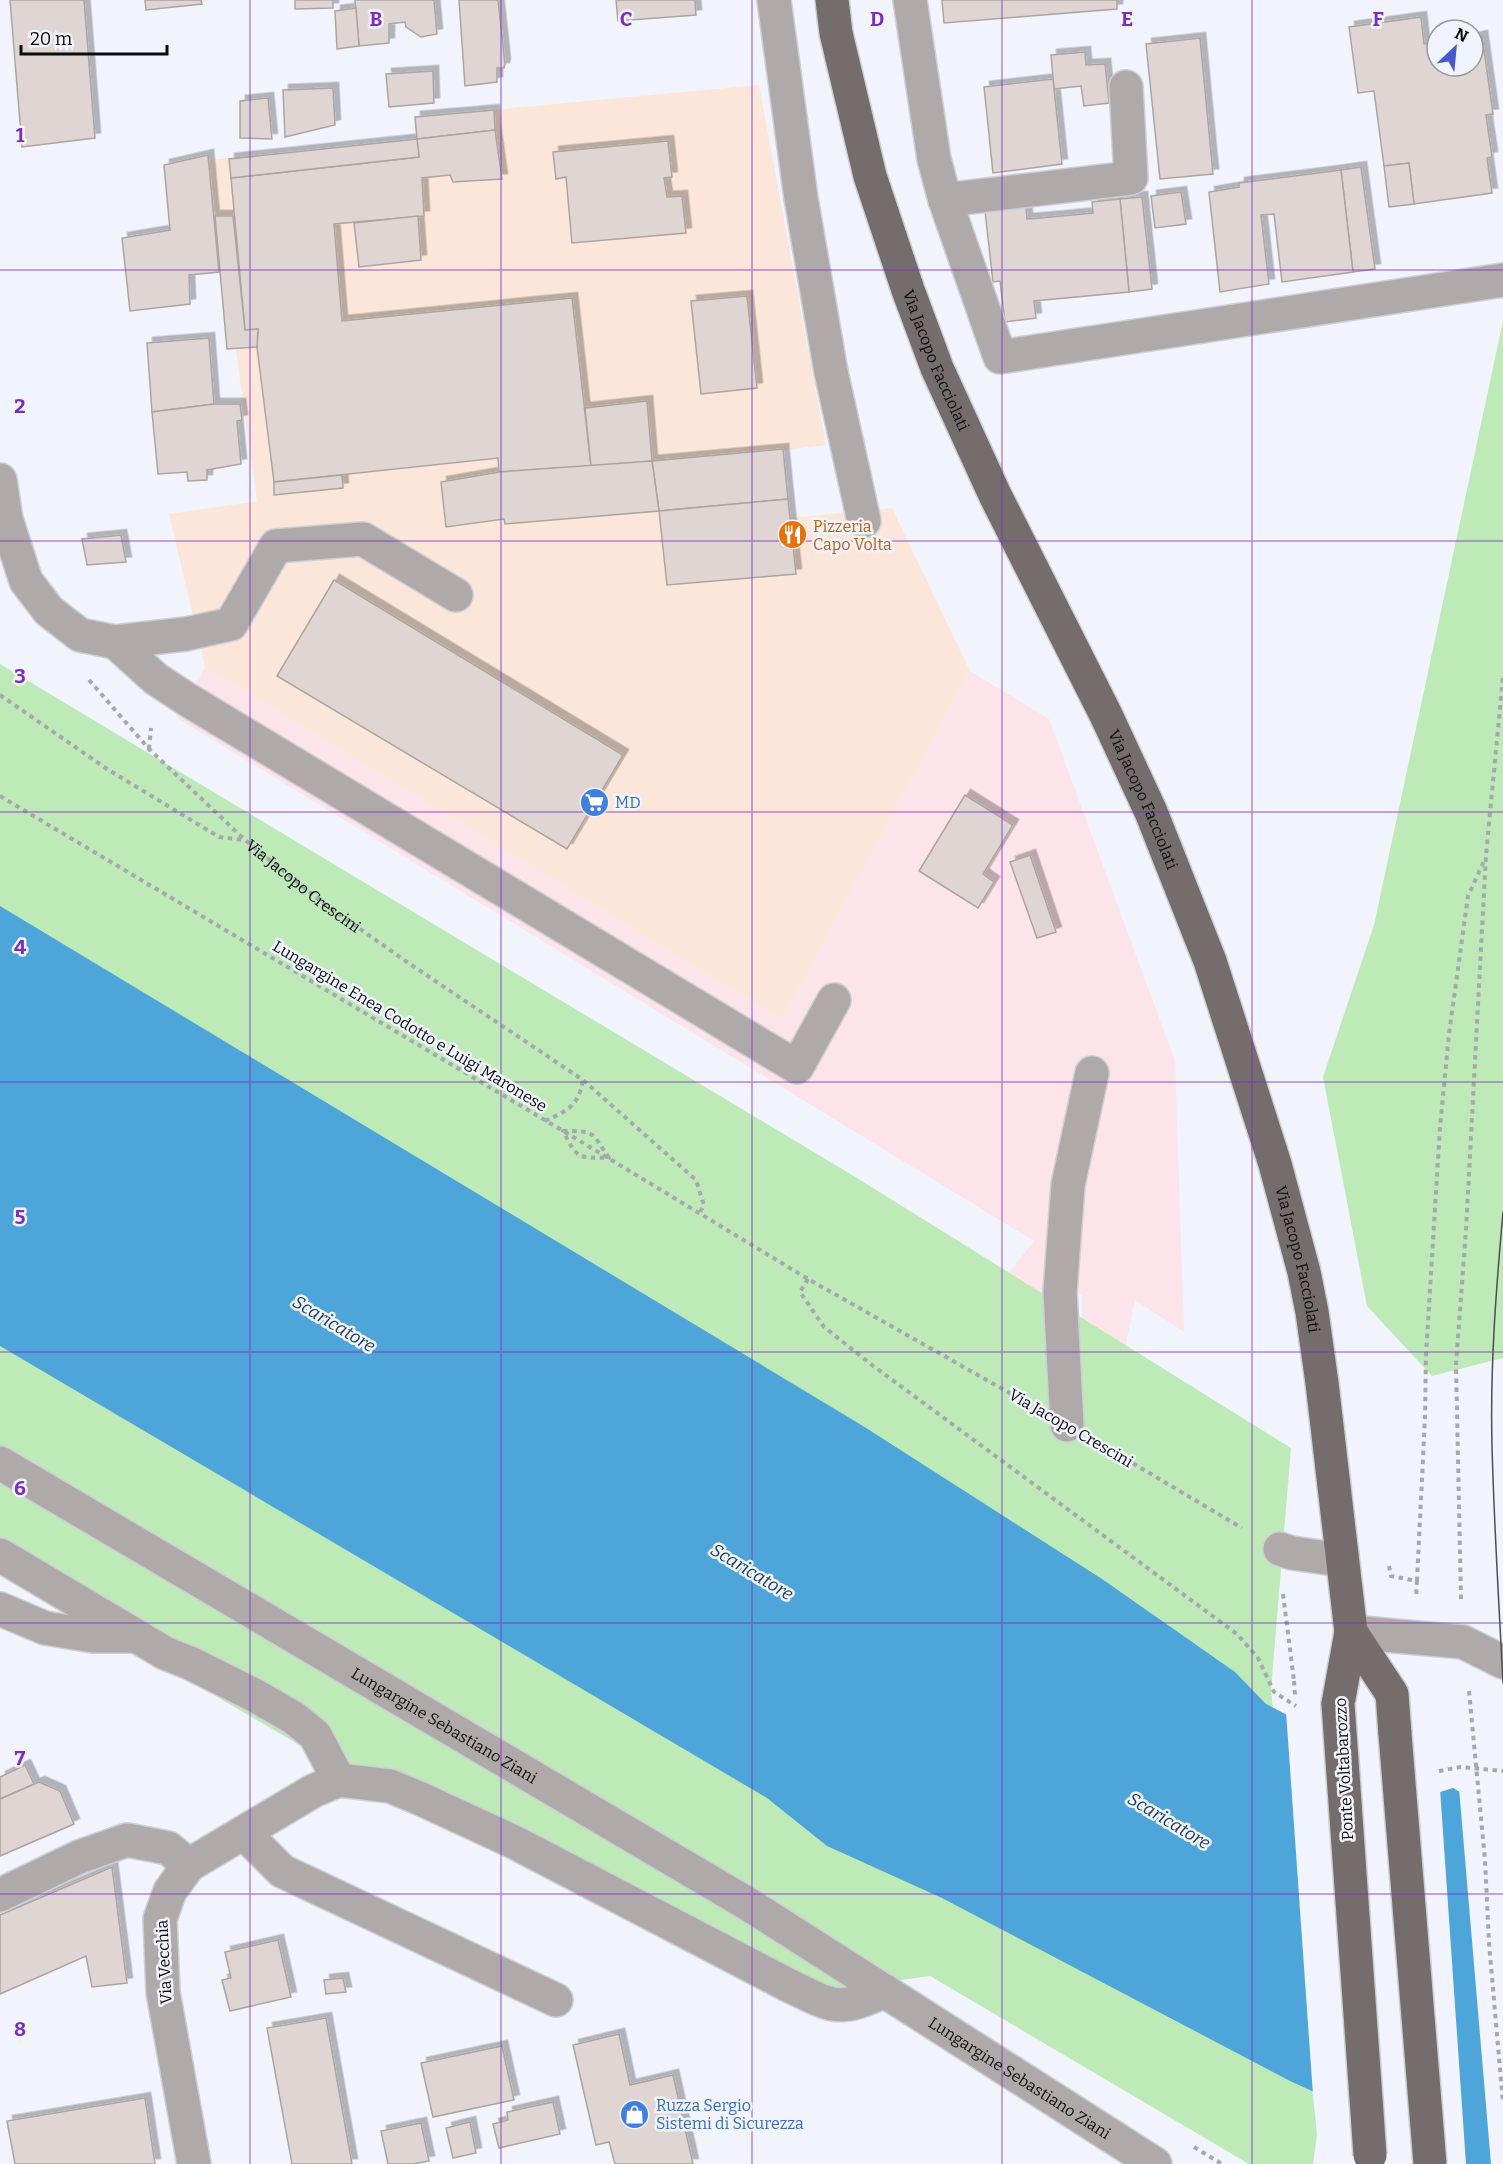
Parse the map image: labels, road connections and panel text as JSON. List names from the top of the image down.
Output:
{
  "streets": {
    "main road": ["Via Jacopo Facciolati", "Ponte Voltabarozzo"],
    "street": ["Lungargine Sebastiano Ziani", "Via Vecchia"],
    "path": ["Via Jacopo Crescini", "Lungargine Enea Codotto e Luigi Maronese"]
  },
  "crossings": [
    ["Via Jacopo Facciolati", "Ponte Voltabarozzo"],
    ["Via Jacopo Crescini", "Lungargine Enea Codotto e Luigi Maronese"]
  ],
  "water": ["Scaricatore"],
  "places": {
    "restaurant": ["Pizzeria Capo Volta"],
    "supermarket": ["MD"],
    "shop": ["Ruzza Sergio Sistemi di Sicurezza"]
  },
  "scale_bar": "20 m",
  "north": "top right",
  "grid": {
    "columns": [
      "B",
      "C",
      "D",
      "E",
      "F"
    ],
    "rows": [
      "1",
      "2",
      "3",
      "4",
      "5",
      "6",
      "7",
      "8"
    ]
  }
}
